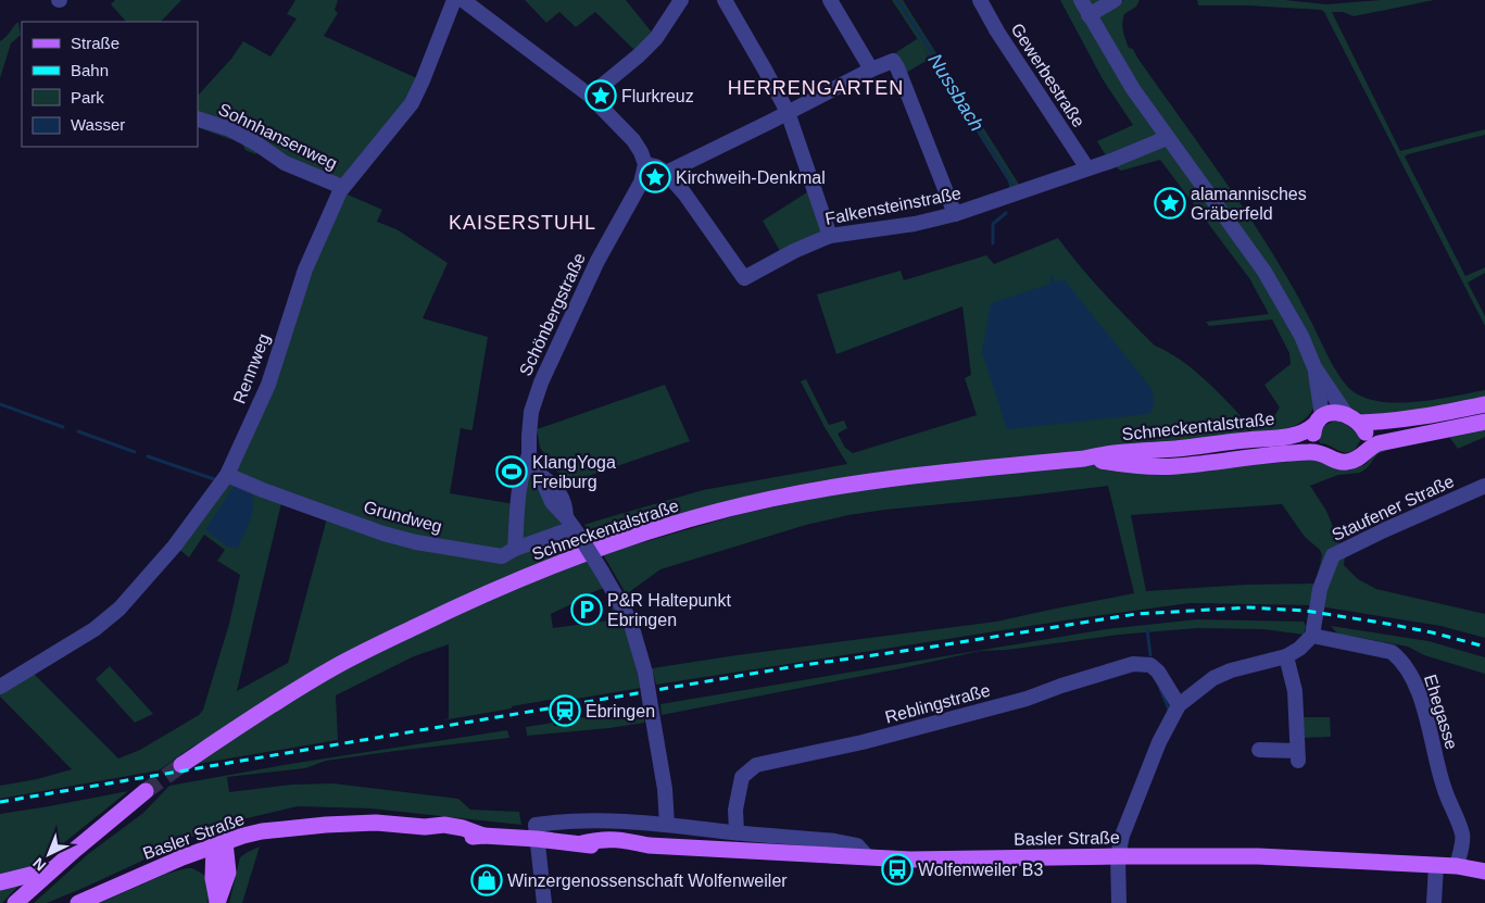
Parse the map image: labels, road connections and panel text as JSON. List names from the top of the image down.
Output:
{
  "streets": {
    "main road": ["Schneckentalstraße", "Basler Straße"],
    "street": [
      "Gewerbestraße",
      "Sohnhansenweg",
      "Falkensteinstraße",
      "Schönbergstraße",
      "Rennweg",
      "Staufener Straße",
      "Grundweg",
      "Reblingstraße",
      "Ehegasse"
    ]
  },
  "crossings": [
    ["Gewerbestraße", "Falkensteinstraße"],
    ["Sohnhansenweg", "Rennweg"],
    ["Schönbergstraße", "Grundweg"],
    ["Rennweg", "Grundweg"],
    ["Staufener Straße", "Ehegasse"],
    ["Ehegasse", "Basler Straße"]
  ],
  "districts": ["HERRENGARTEN", "KAISERSTUHL"],
  "water": ["Nussbach"],
  "places": {
    "place": ["Flurkreuz", "Kirchweih-Denkmal", "alamannisches Gräberfeld"],
    "sports": ["KlangYoga Freiburg"],
    "parking": ["P&R Haltepunkt Ebringen"],
    "station": ["Ebringen"],
    "bus stop": ["Wolfenweiler B3"],
    "shop": ["Winzergenossenschaft Wolfenweiler"]
  },
  "legend": [
    "Straße",
    "Bahn",
    "Park",
    "Wasser"
  ],
  "north": "bottom left"
}
